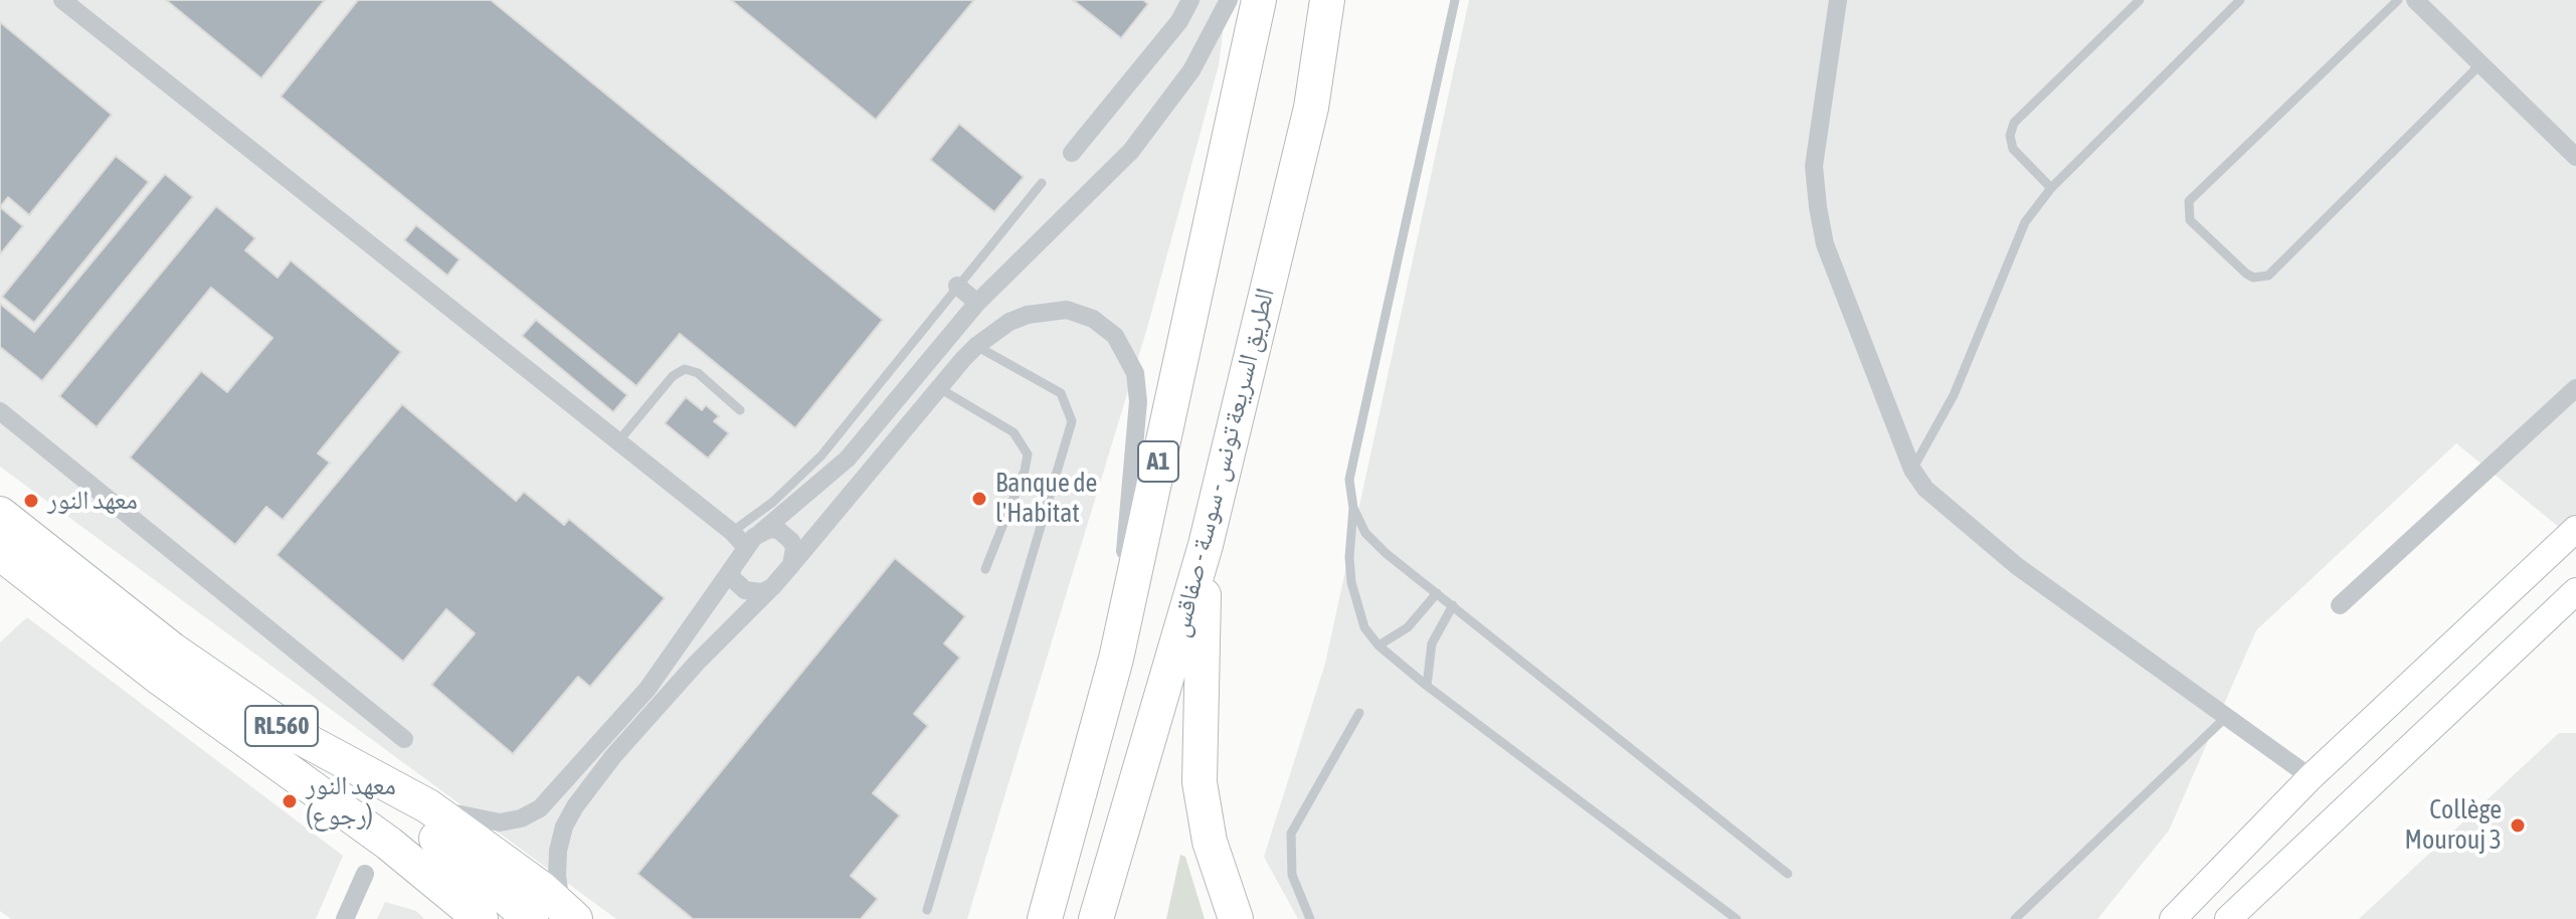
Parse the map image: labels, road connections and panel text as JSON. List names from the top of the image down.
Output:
{
  "streets": {
    "highway": ["A1", "الطريق السريعة تونس - سوسة - صفاقس", "RL560"]
  },
  "places": [
    "Banque de l'Habitat",
    "معهد النور",
    "معهد النور (رجوع)",
    "Collège Mourouj 3"
  ]
}
